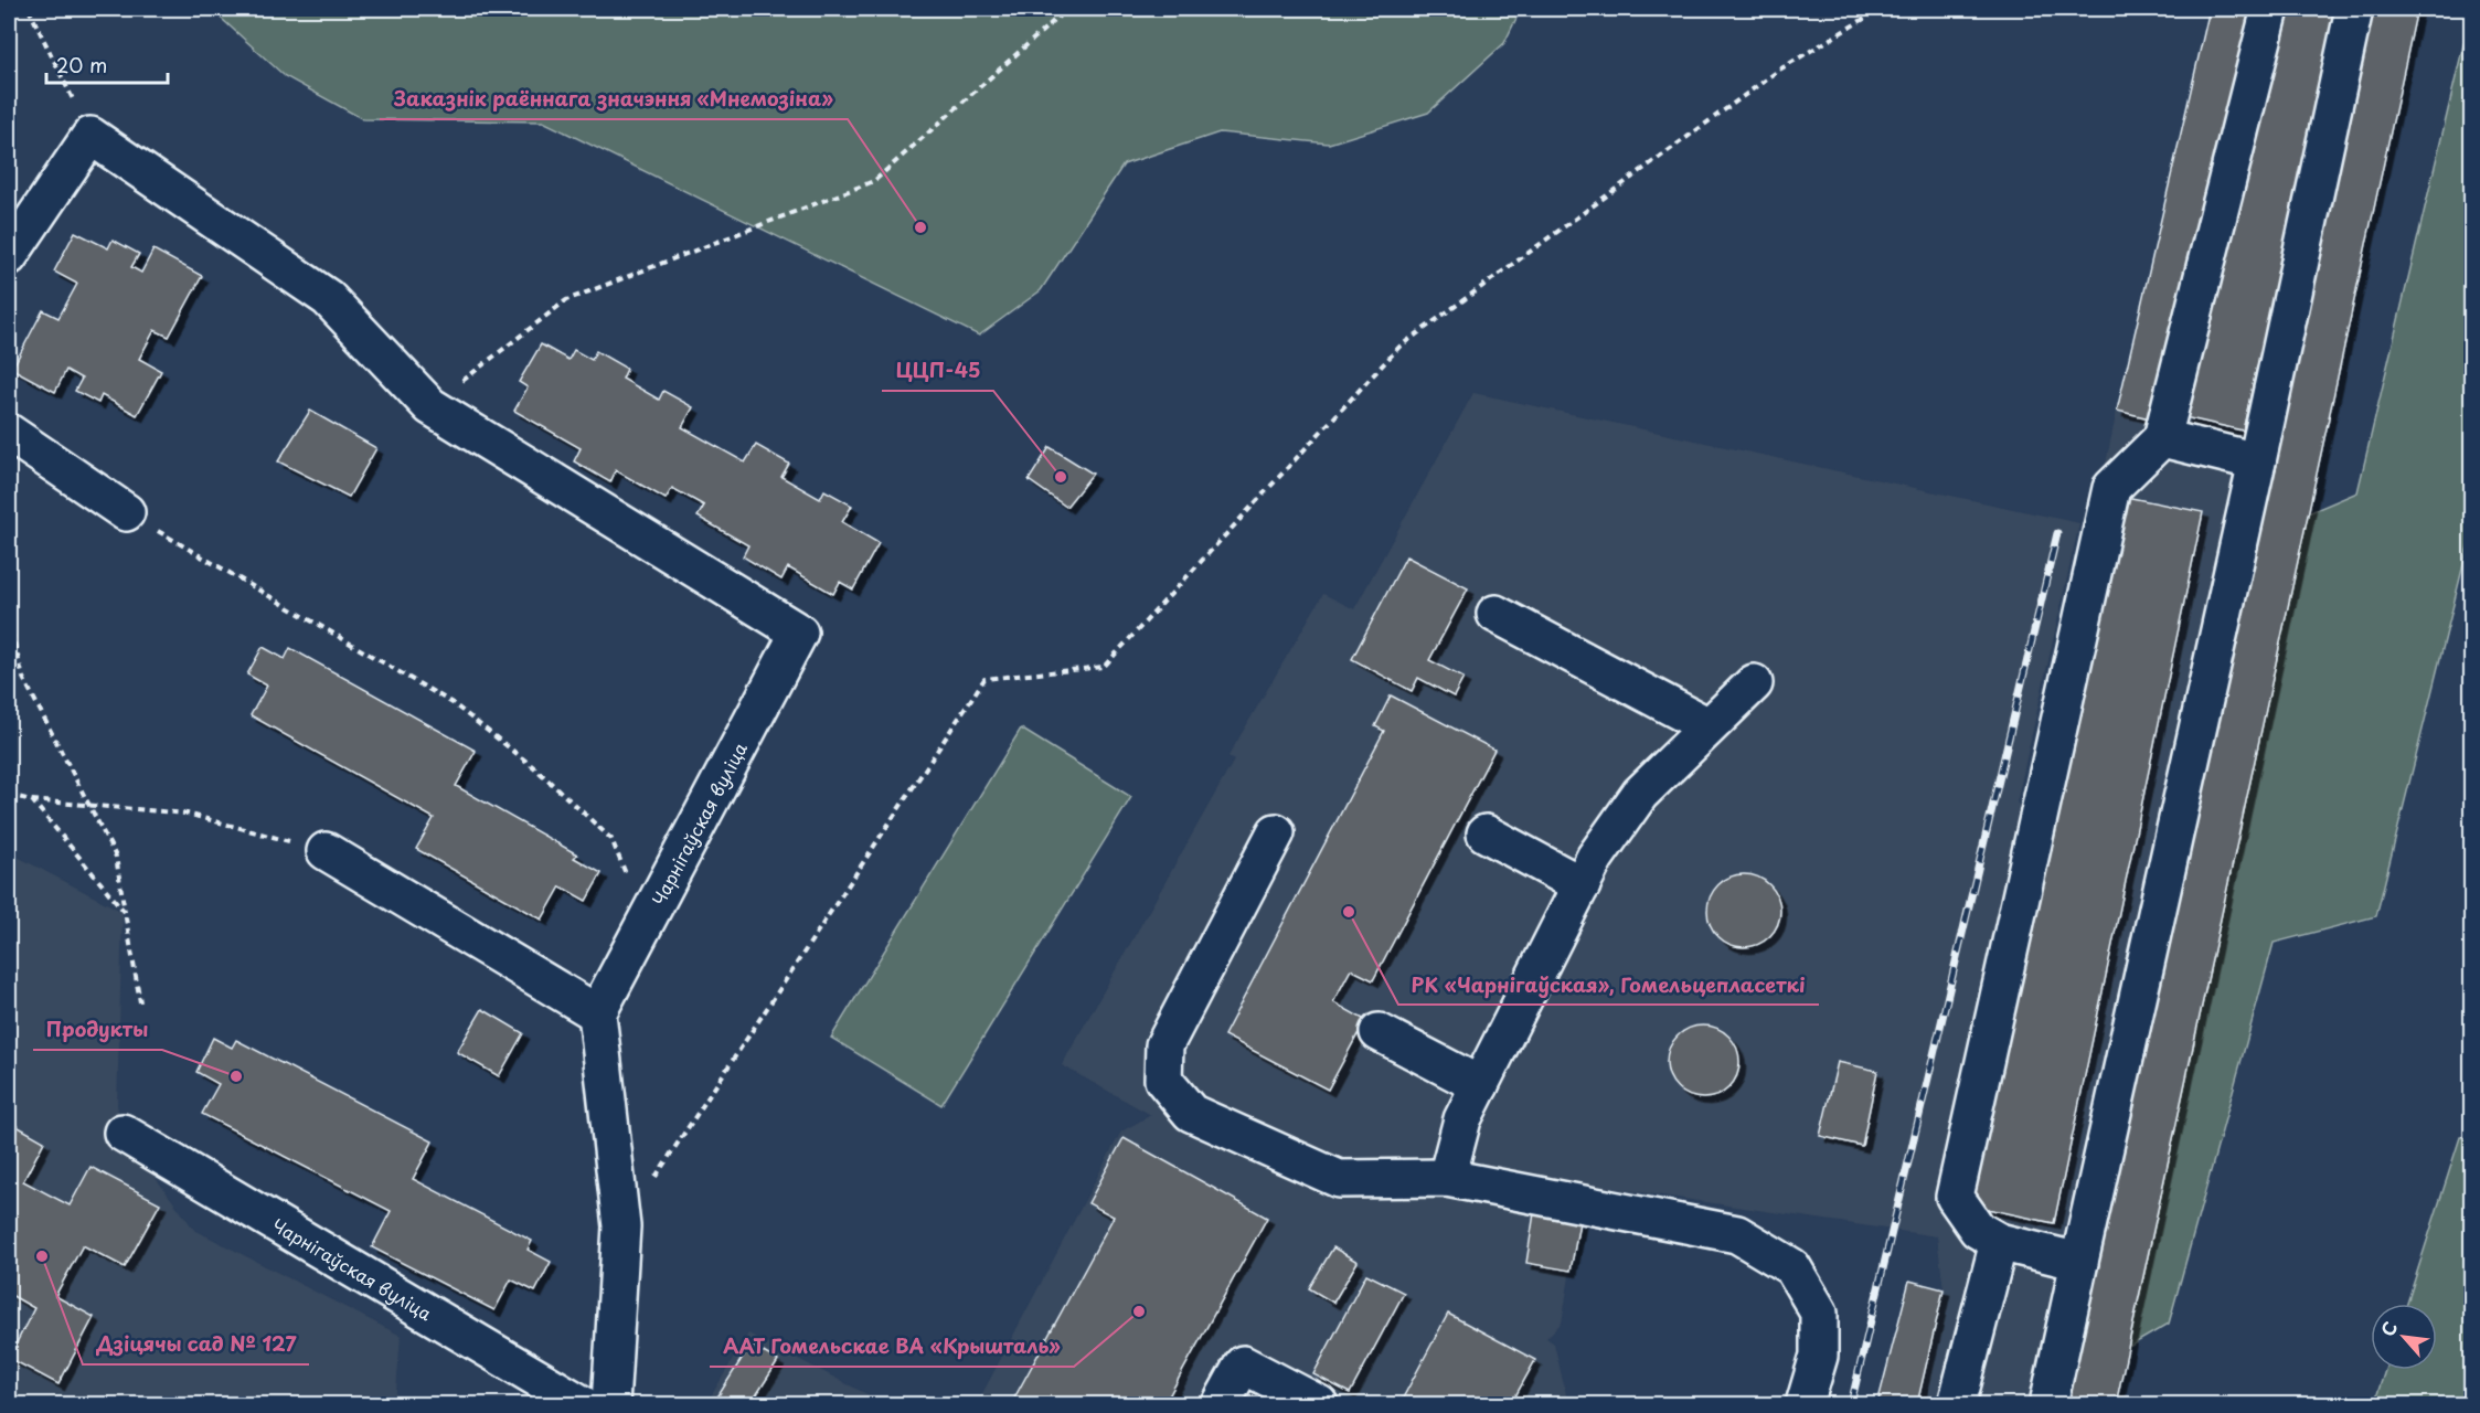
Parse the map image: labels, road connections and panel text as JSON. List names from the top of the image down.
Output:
{
  "streets": {
    "street": ["Чарнігаўская вуліца"]
  },
  "places": [
    "Заказнік раённага значэння «Мнемозіна»",
    "ЦЦП-45",
    "РК «Чарнігаўская», Гомельцепласеткі",
    "Продукты",
    "Дзіцячы сад № 127",
    "ААТ Гомельскае ВА «Крышталь»"
  ],
  "scale_bar": "20 m",
  "north": "top left"
}
